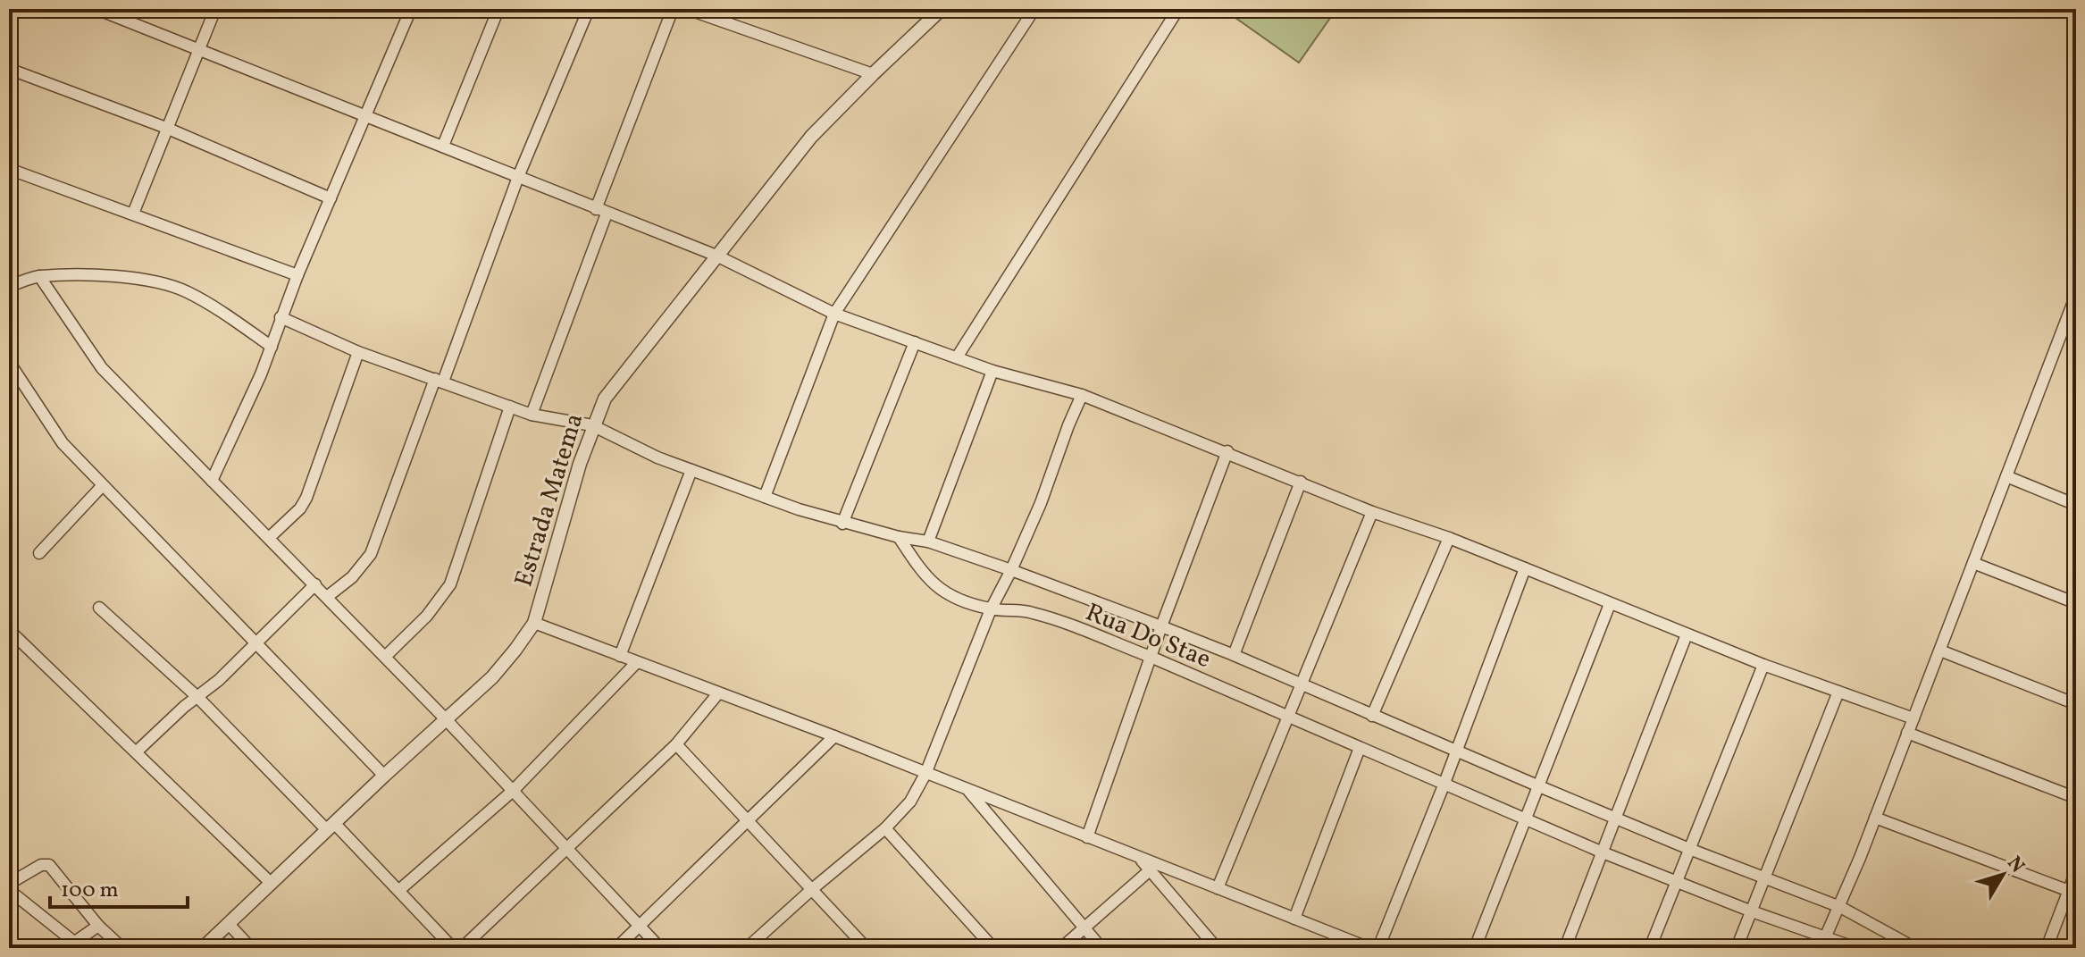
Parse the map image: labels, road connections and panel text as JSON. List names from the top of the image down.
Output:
{
  "streets": {
    "street": ["Estrada Matema", "Rua Do Stae"]
  },
  "scale_bar": "100 m",
  "north": "top right"
}
